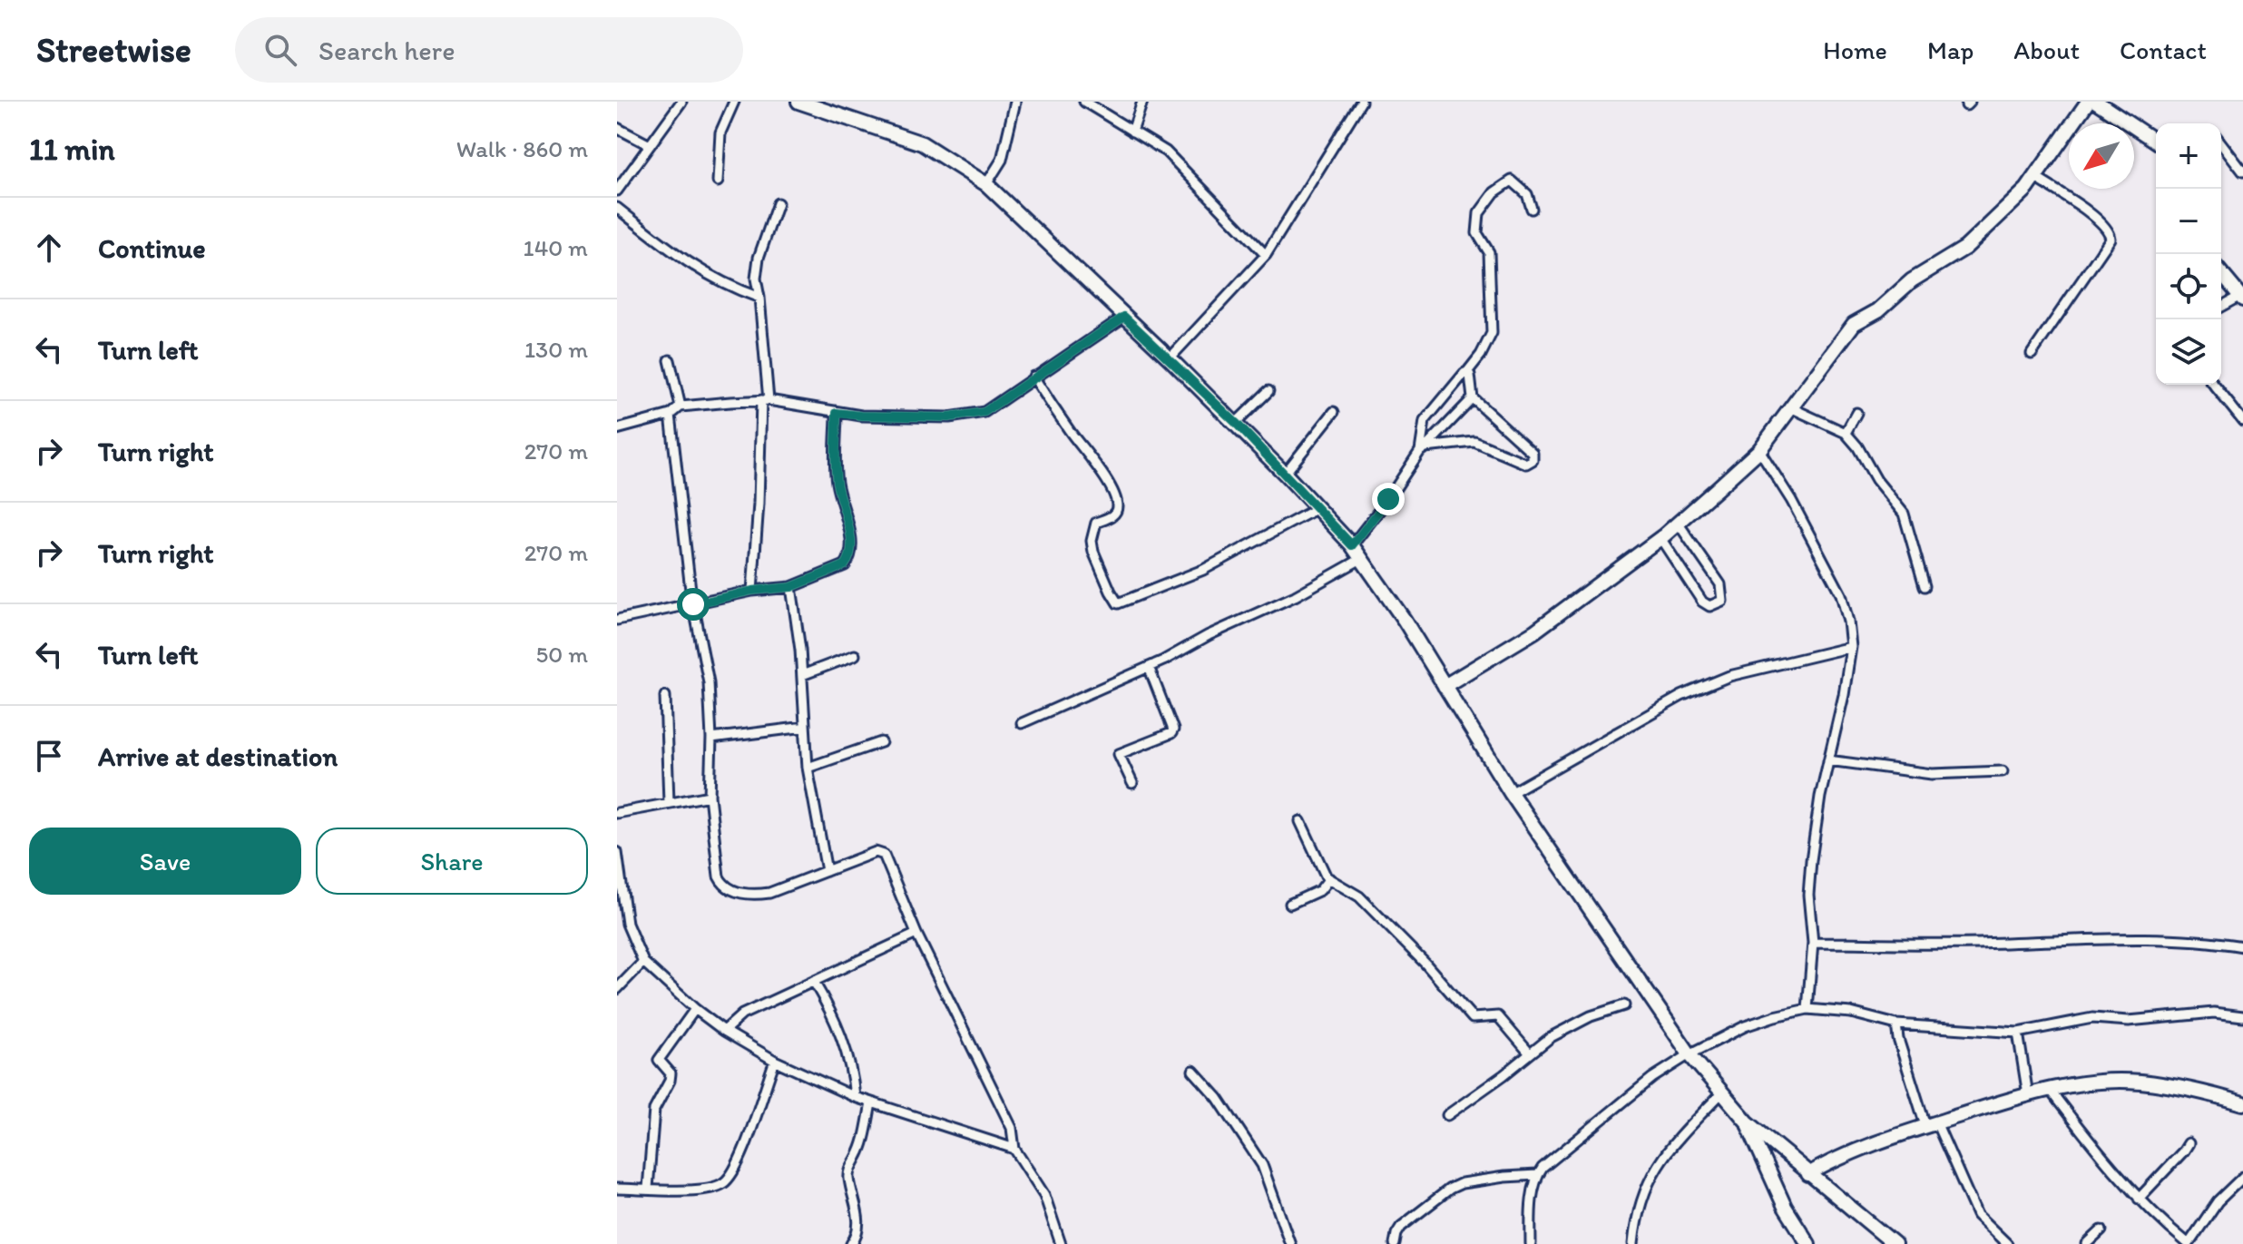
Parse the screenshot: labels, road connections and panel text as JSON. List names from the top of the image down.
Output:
{
  "north": "bottom left",
  "page": {
    "header": "Streetwise",
    "search": "Search here",
    "nav": [
      "Home",
      "Map",
      "About",
      "Contact"
    ],
    "heading": ["11 min", "Walk · 860 m"],
    "map_buttons": ["+", "−"],
    "list": [
      ["Continue", "140 m"],
      ["Turn left", "130 m"],
      ["Turn right", "270 m"],
      ["Turn right", "270 m"],
      ["Turn left", "50 m"],
      "Arrive at destination"
    ],
    "buttons": ["Save", "Share"]
  }
}
